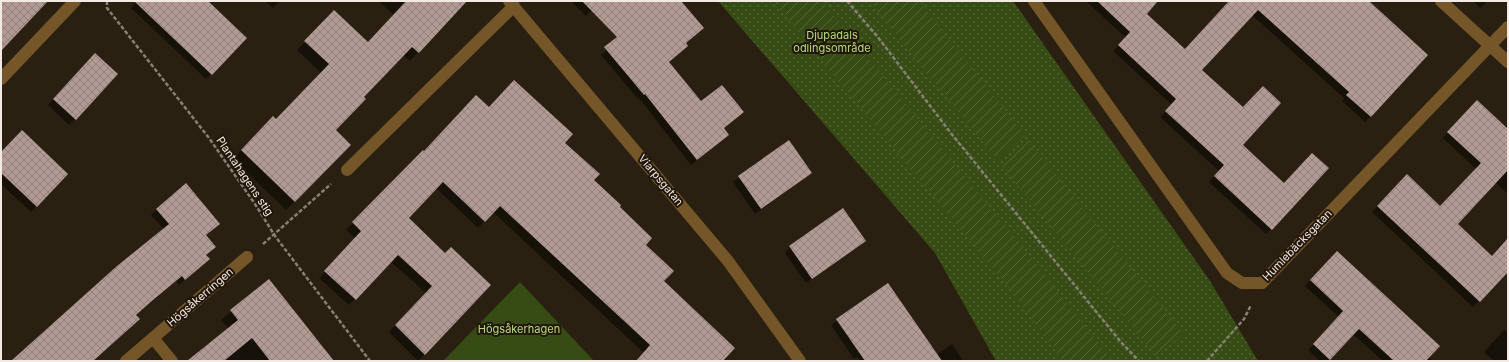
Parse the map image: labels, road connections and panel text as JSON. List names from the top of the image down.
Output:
{
  "streets": {
    "street": ["Viarpsgatan", "Humlebäcksgatan", "Högsåkerringen"],
    "path": ["Plantahagens stig"]
  },
  "parks": ["Djupadals odlingsområde", "Högsåkerhagen"]
}
